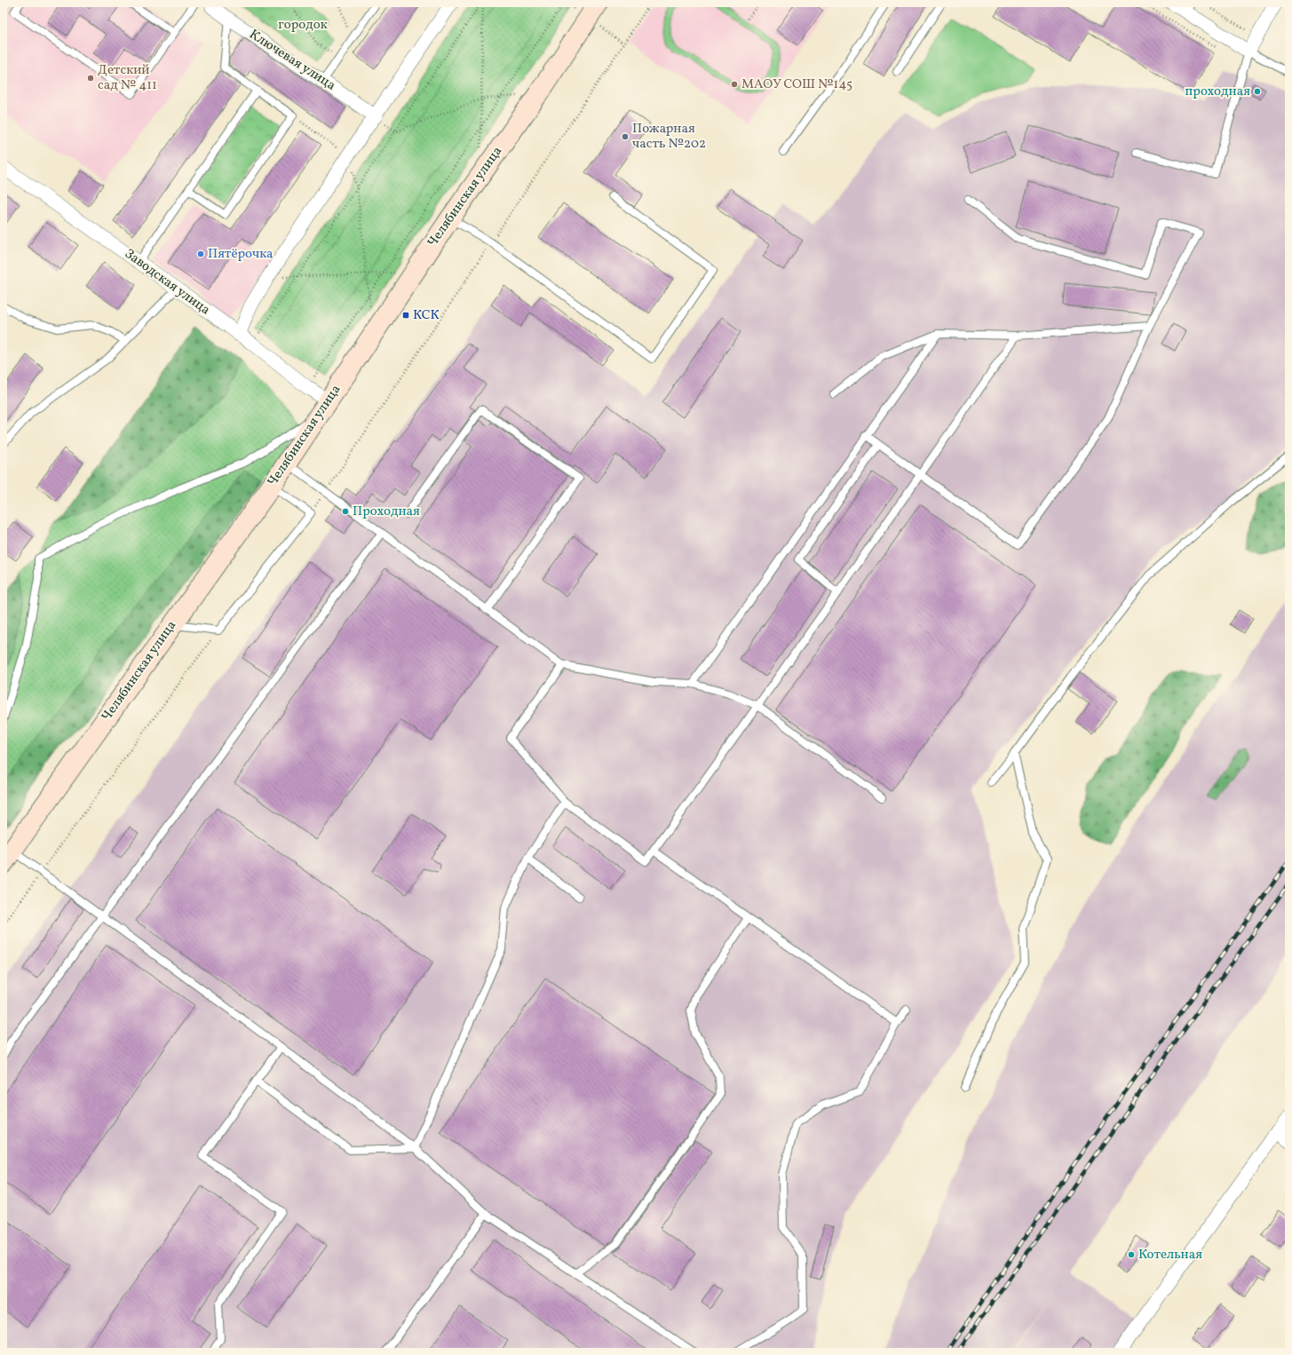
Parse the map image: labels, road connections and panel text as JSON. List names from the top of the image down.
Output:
{
  "streets": {
    "street": ["Ключевая улица", "Челябинская улица", "Заводская улица"]
  },
  "crossings": [
    ["Челябинская улица", "Заводская улица"]
  ],
  "parks": ["городок"],
  "places": {
    "other": [
      "Детский сад № 411",
      "МАОУ СОШ №145",
      "проходная",
      "Пожарная часть №202",
      "Пятёрочка",
      "Проходная",
      "Котельная"
    ],
    "transit": ["КСК"]
  }
}
